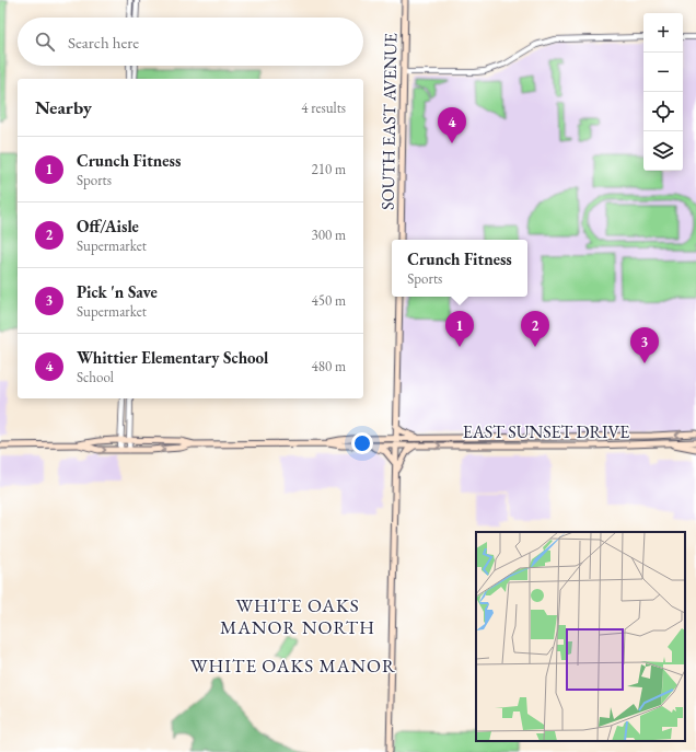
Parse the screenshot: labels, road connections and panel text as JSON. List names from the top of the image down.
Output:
{
  "streets": {
    "main road": ["SOUTH EAST AVENUE", "EAST SUNSET DRIVE"]
  },
  "districts": ["WHITE OAKS MANOR NORTH", "WHITE OAKS MANOR"],
  "page": {
    "map_buttons": ["+", "−"],
    "search": "Search here",
    "heading": ["Nearby", "4 results"],
    "pins": [
      "4",
      "1",
      "2",
      "3"
    ],
    "list": [
      {
        "mark": "1",
        "name": "Crunch Fitness",
        "note": "Sports",
        "value": "210 m"
      },
      {
        "mark": "2",
        "name": "Off/Aisle",
        "note": "Supermarket",
        "value": "300 m"
      },
      {
        "mark": "3",
        "name": "Pick 'n Save",
        "note": "Supermarket",
        "value": "450 m"
      },
      {
        "mark": "4",
        "name": "Whittier Elementary School",
        "note": "School",
        "value": "480 m"
      }
    ],
    "popup": ["Crunch Fitness", "Sports"]
  }
}
